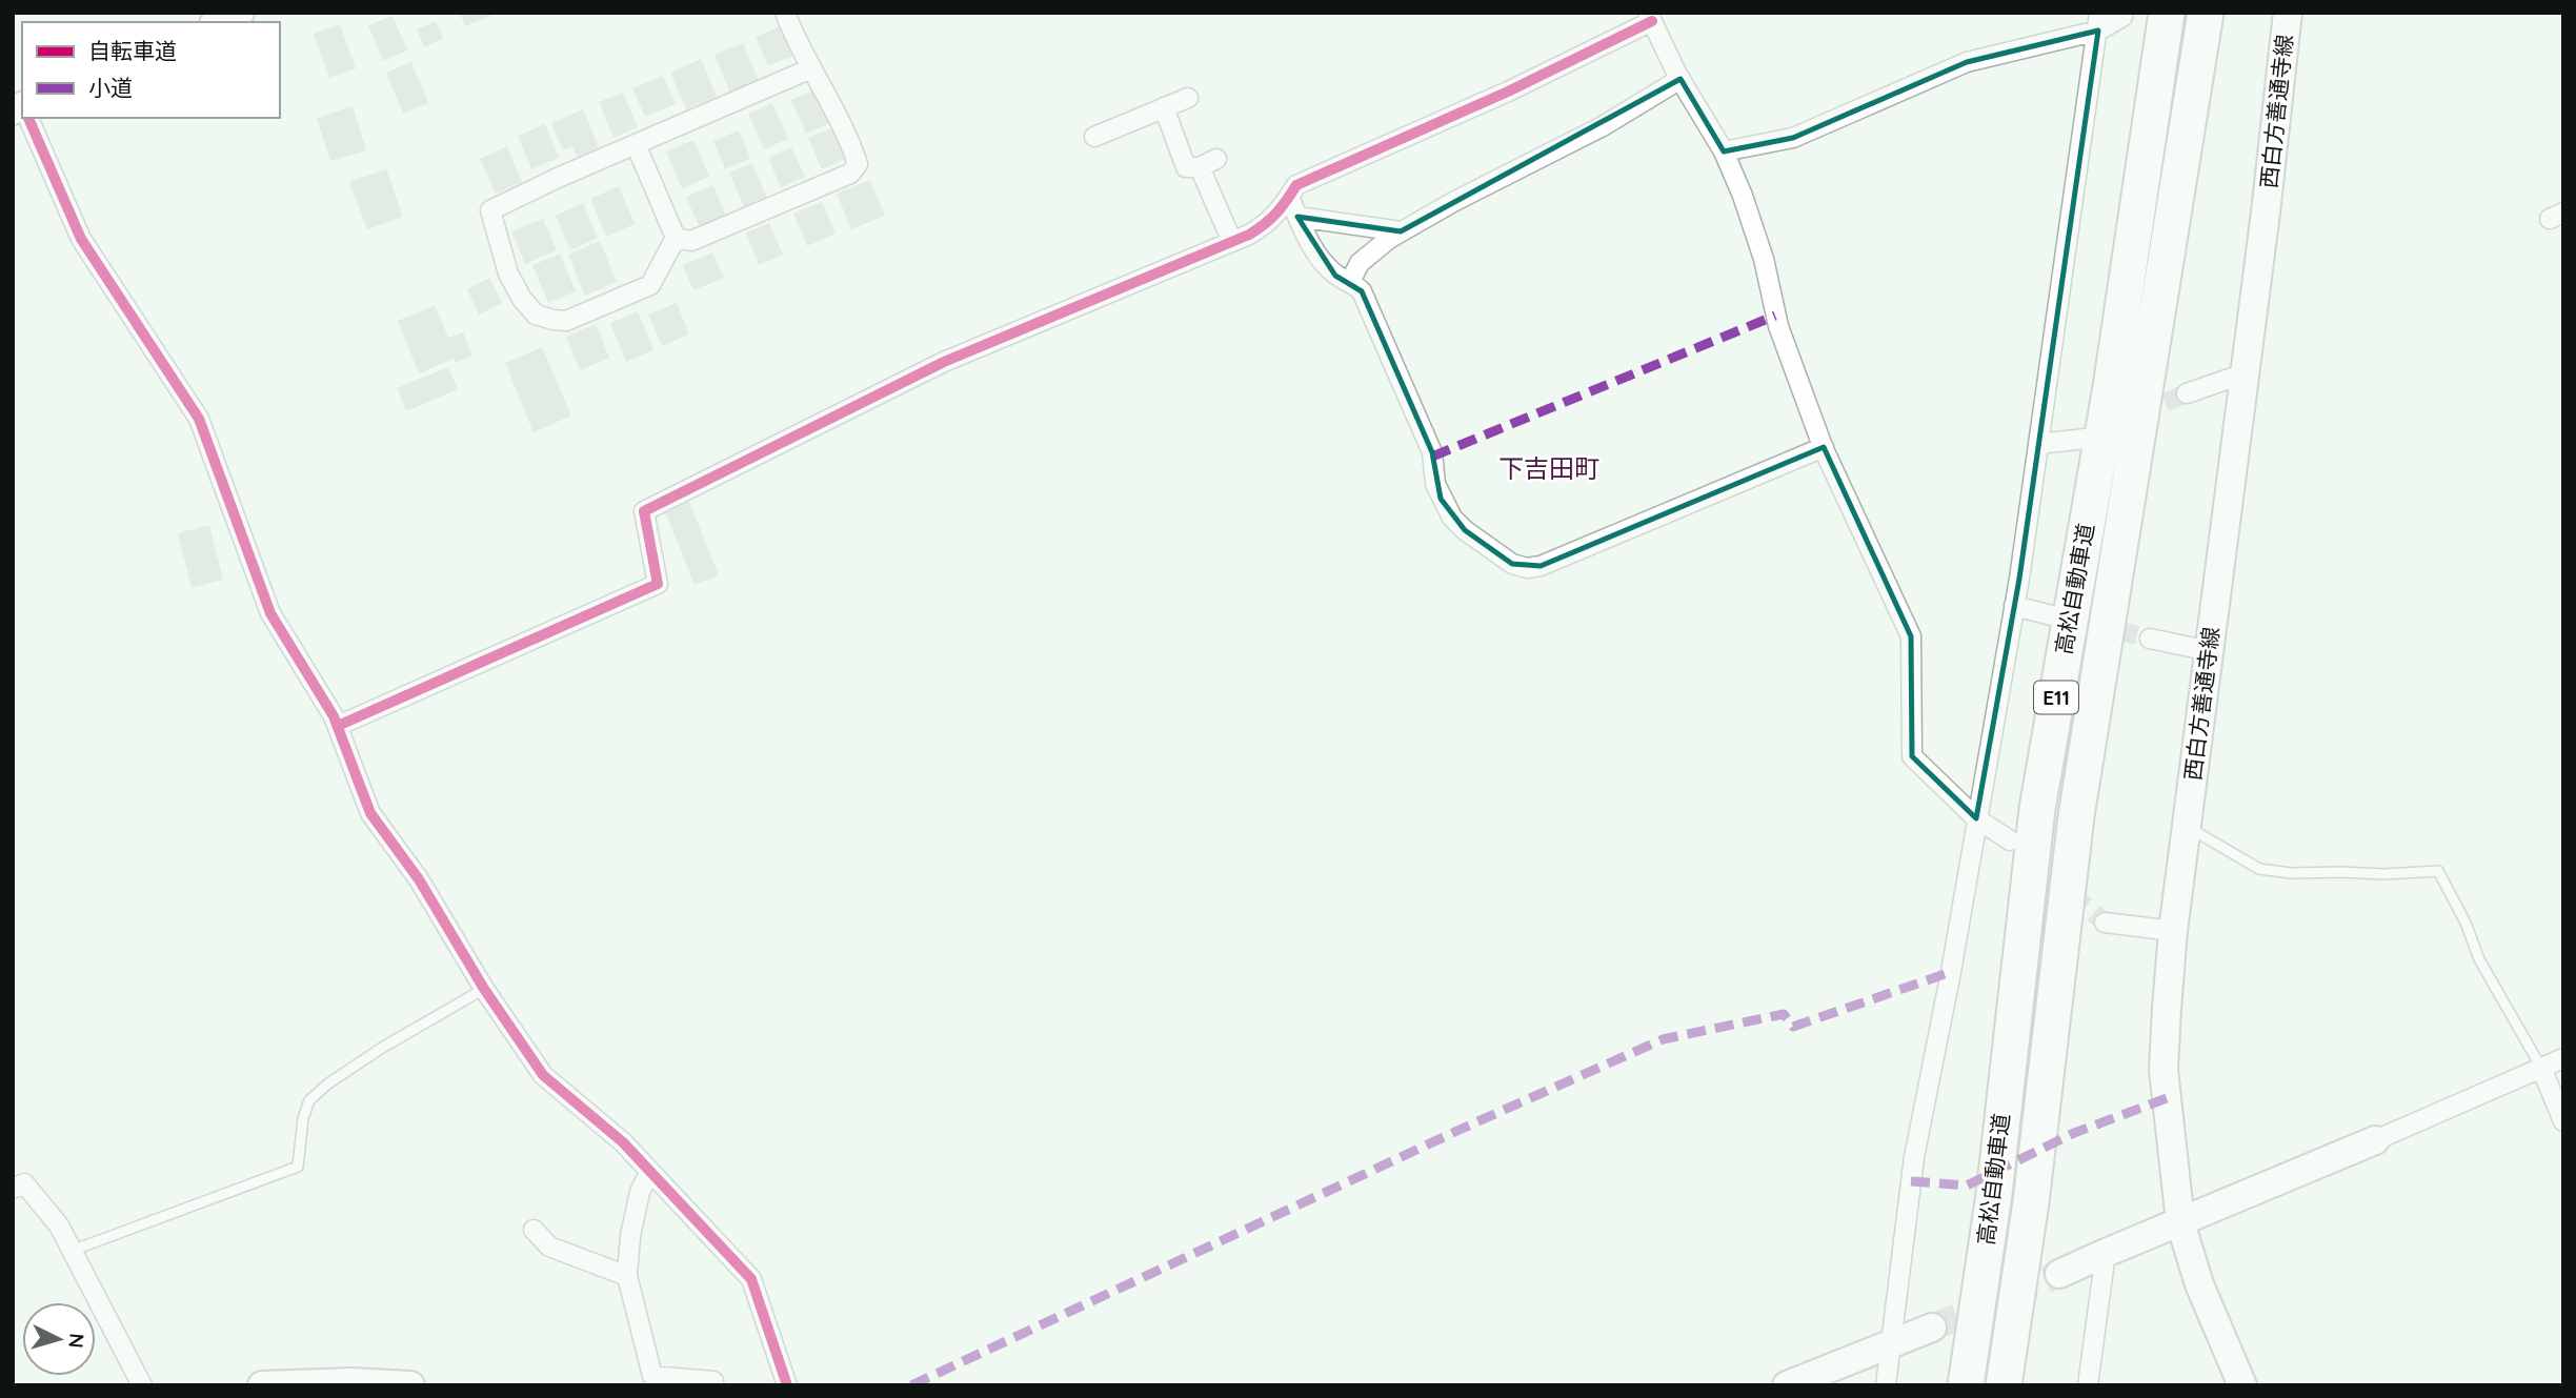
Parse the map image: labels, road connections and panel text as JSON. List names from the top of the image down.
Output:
{
  "streets": {
    "highway": ["高松自動車道", "E11"],
    "main road": ["西白方善通寺線"]
  },
  "districts": ["下吉田町"],
  "legend": ["自転車道", "小道"],
  "north": "right"
}
